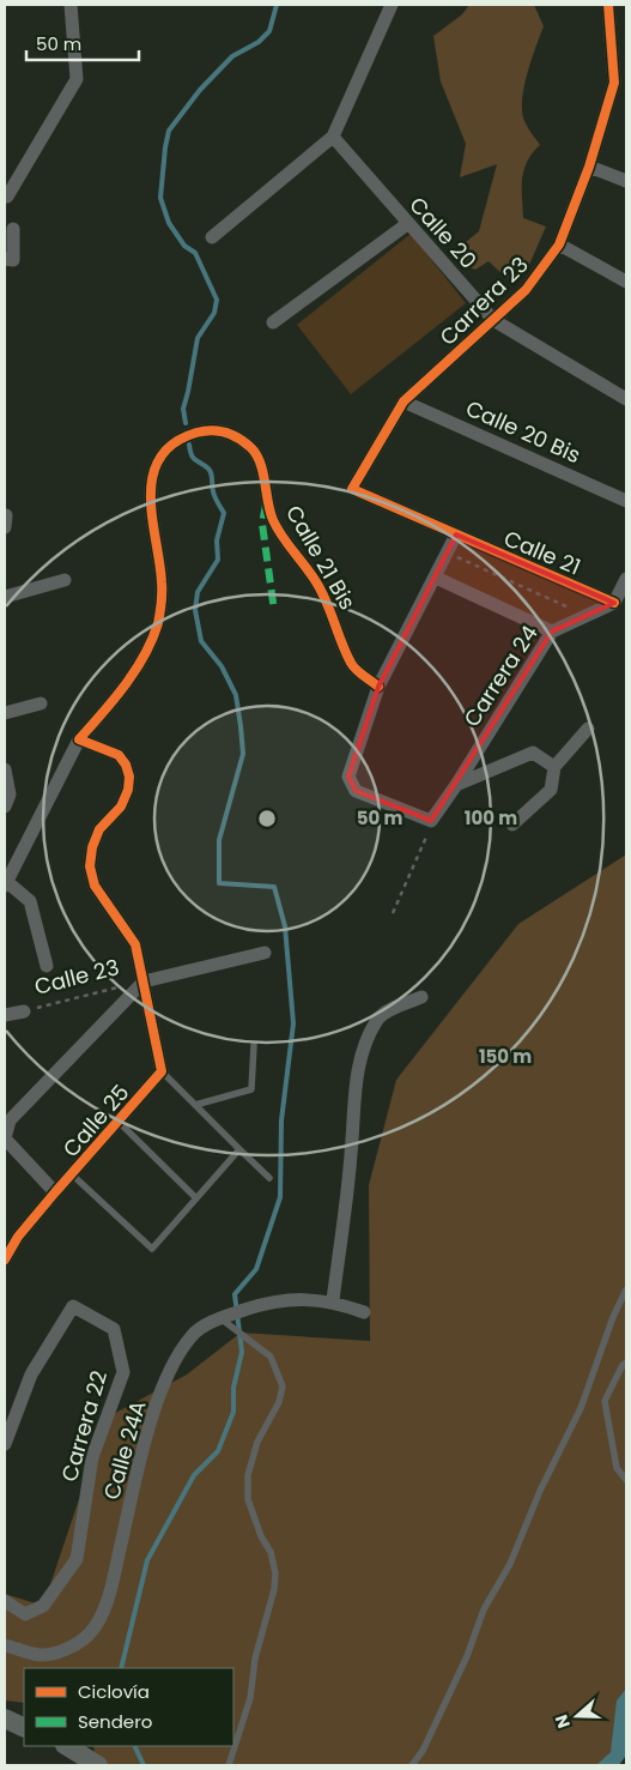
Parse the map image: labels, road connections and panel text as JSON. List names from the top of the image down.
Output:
{
  "streets": {
    "street": [
      "Calle 20",
      "Carrera 23",
      "Calle 20 Bis",
      "Calle 21",
      "Calle 21 Bis",
      "Carrera 24",
      "Calle 23",
      "Calle 25",
      "Carrera 22",
      "Calle 24A"
    ]
  },
  "crossings": [
    ["Calle 20", "Carrera 23"],
    ["Carrera 23", "Calle 20 Bis"],
    ["Carrera 23", "Calle 21"],
    ["Calle 21", "Carrera 24"]
  ],
  "legend": ["Ciclovía", "Sendero"],
  "scale_bar": "50 m",
  "north": "left",
  "rings": ["50 m", "100 m", "150 m"]
}
